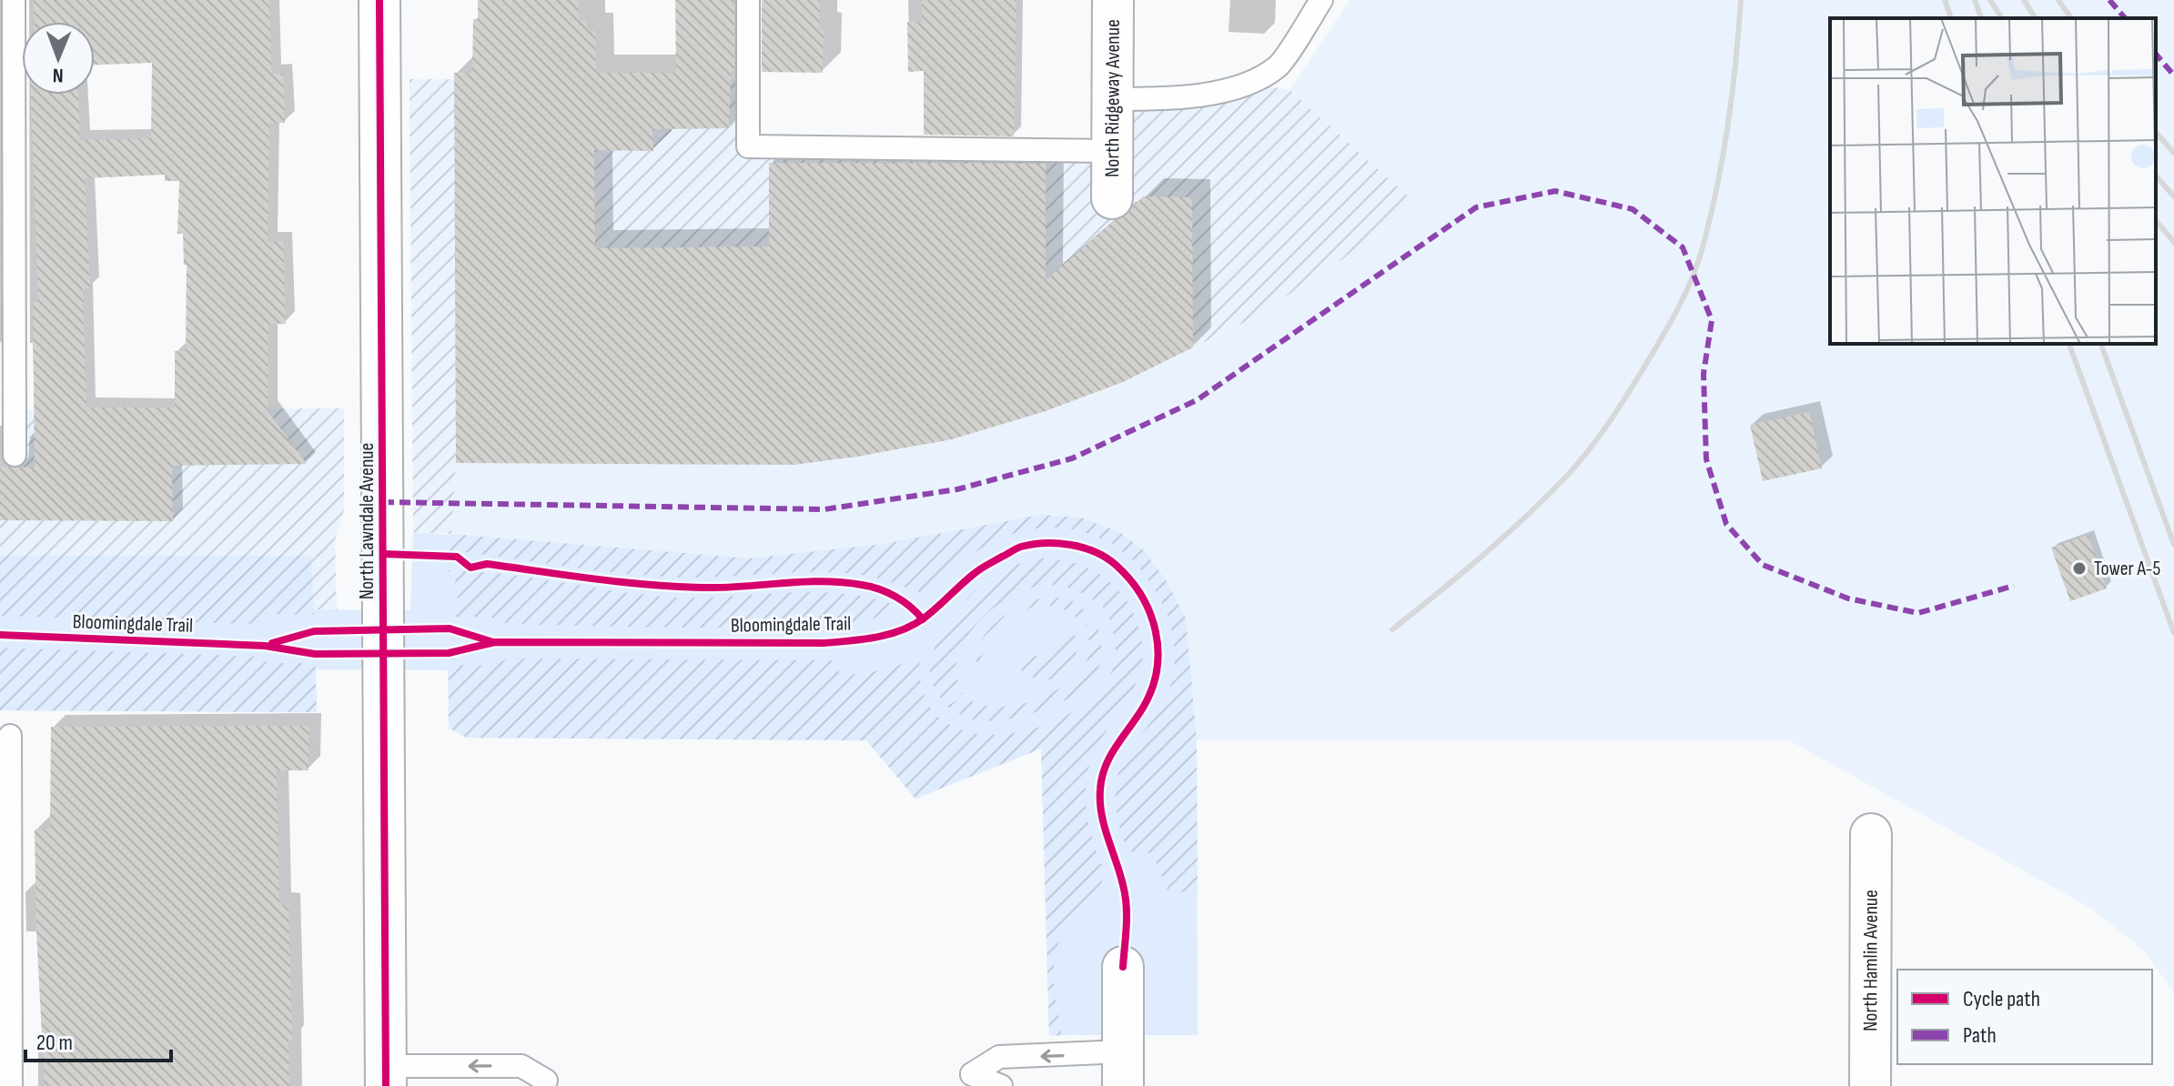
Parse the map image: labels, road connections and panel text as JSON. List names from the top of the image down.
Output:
{
  "streets": {
    "street": ["North Ridgeway Avenue", "North Lawndale Avenue", "North Hamlin Avenue"],
    "cycle path": ["Bloomingdale Trail"]
  },
  "places": ["Tower A-5"],
  "legend": ["Cycle path", "Path"],
  "scale_bar": "20 m",
  "north": "bottom"
}
